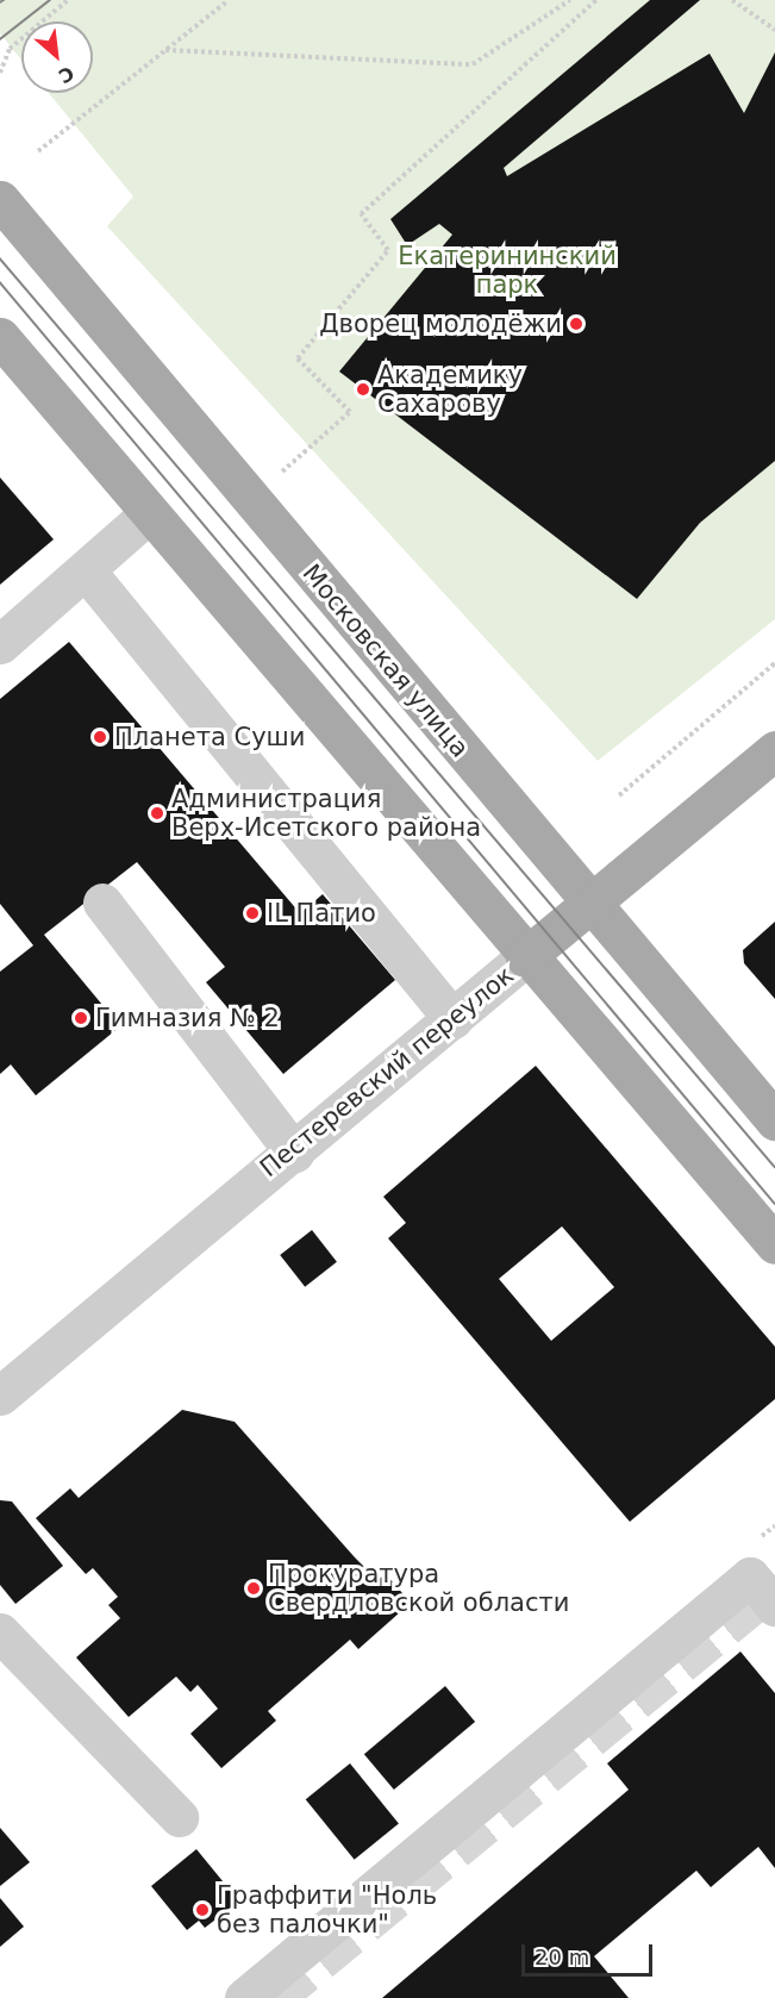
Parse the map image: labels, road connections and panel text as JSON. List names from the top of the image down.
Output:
{
  "streets": {
    "main road": ["Московская улица", "Пестеревский переулок"]
  },
  "crossings": [
    ["Московская улица", "Пестеревский переулок"]
  ],
  "parks": ["Екатерининский парк"],
  "places": [
    "Дворец молодёжи",
    "Академику Сахарову",
    "Планета Суши",
    "Администрация Верх-Исетского района",
    "IL Патио",
    "Гимназия № 2",
    "Прокуратура Свердловской области",
    "Граффити \"Ноль без палочки\""
  ],
  "scale_bar": "20 m",
  "north": "bottom right"
}
